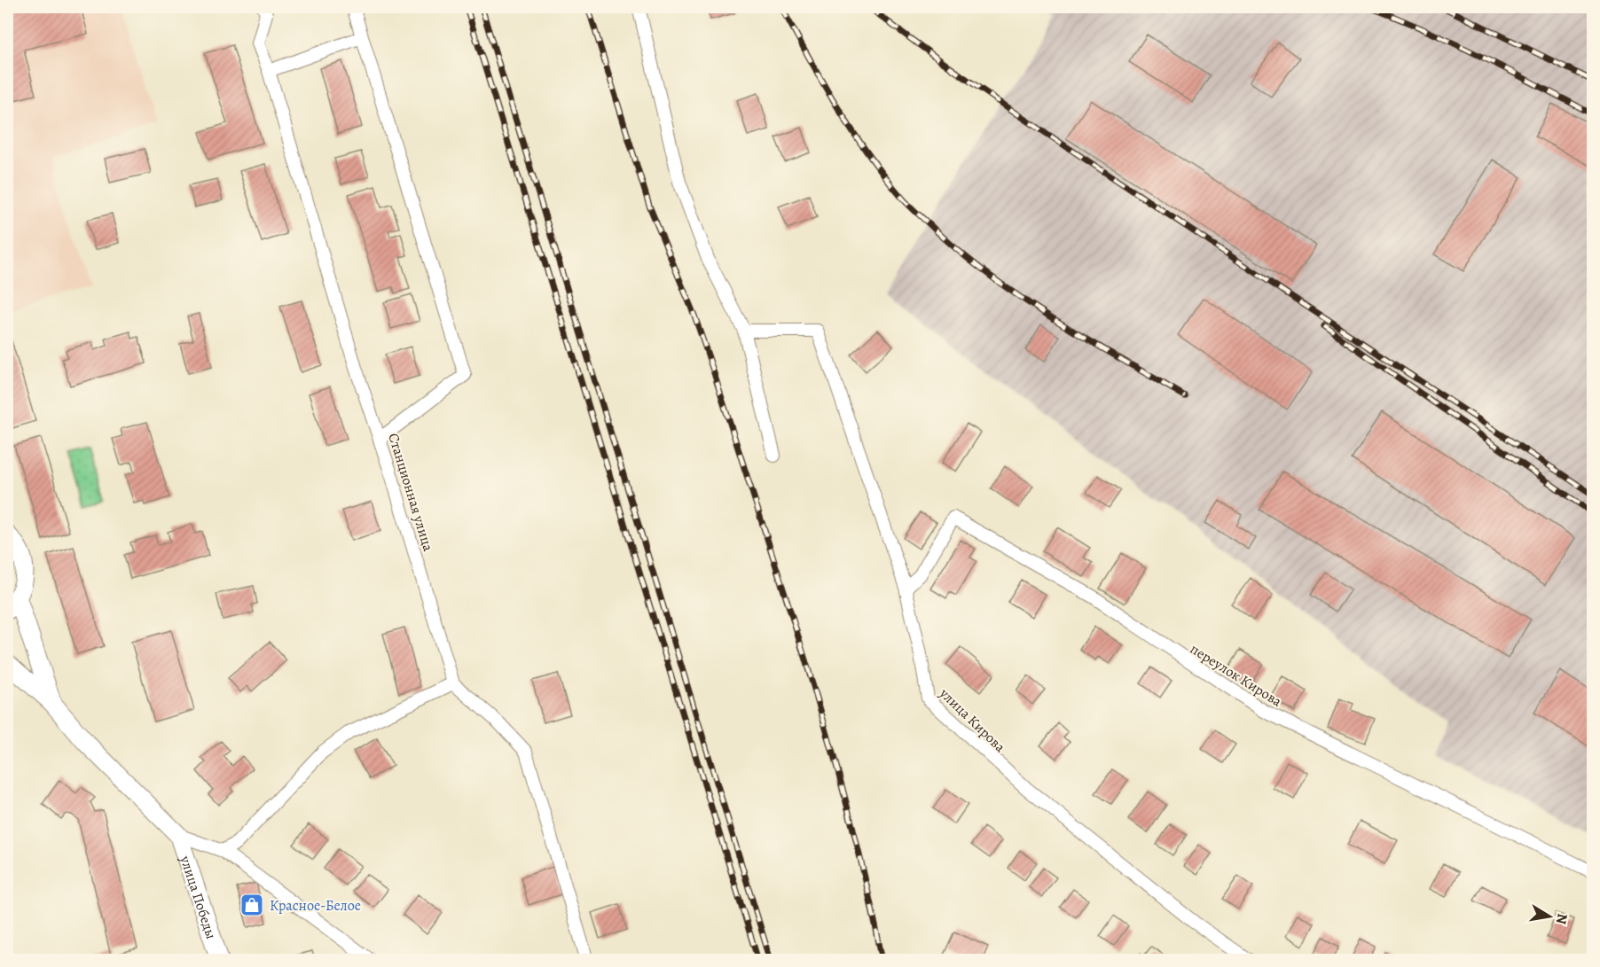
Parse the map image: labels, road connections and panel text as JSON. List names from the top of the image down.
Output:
{
  "streets": {
    "street": [
      "Станционная улица",
      "переулок Кирова",
      "улица Кирова",
      "улица Победы"
    ]
  },
  "crossings": [
    ["переулок Кирова", "улица Кирова"]
  ],
  "places": {
    "shop": ["Красное-Белое"]
  },
  "north": "right"
}
